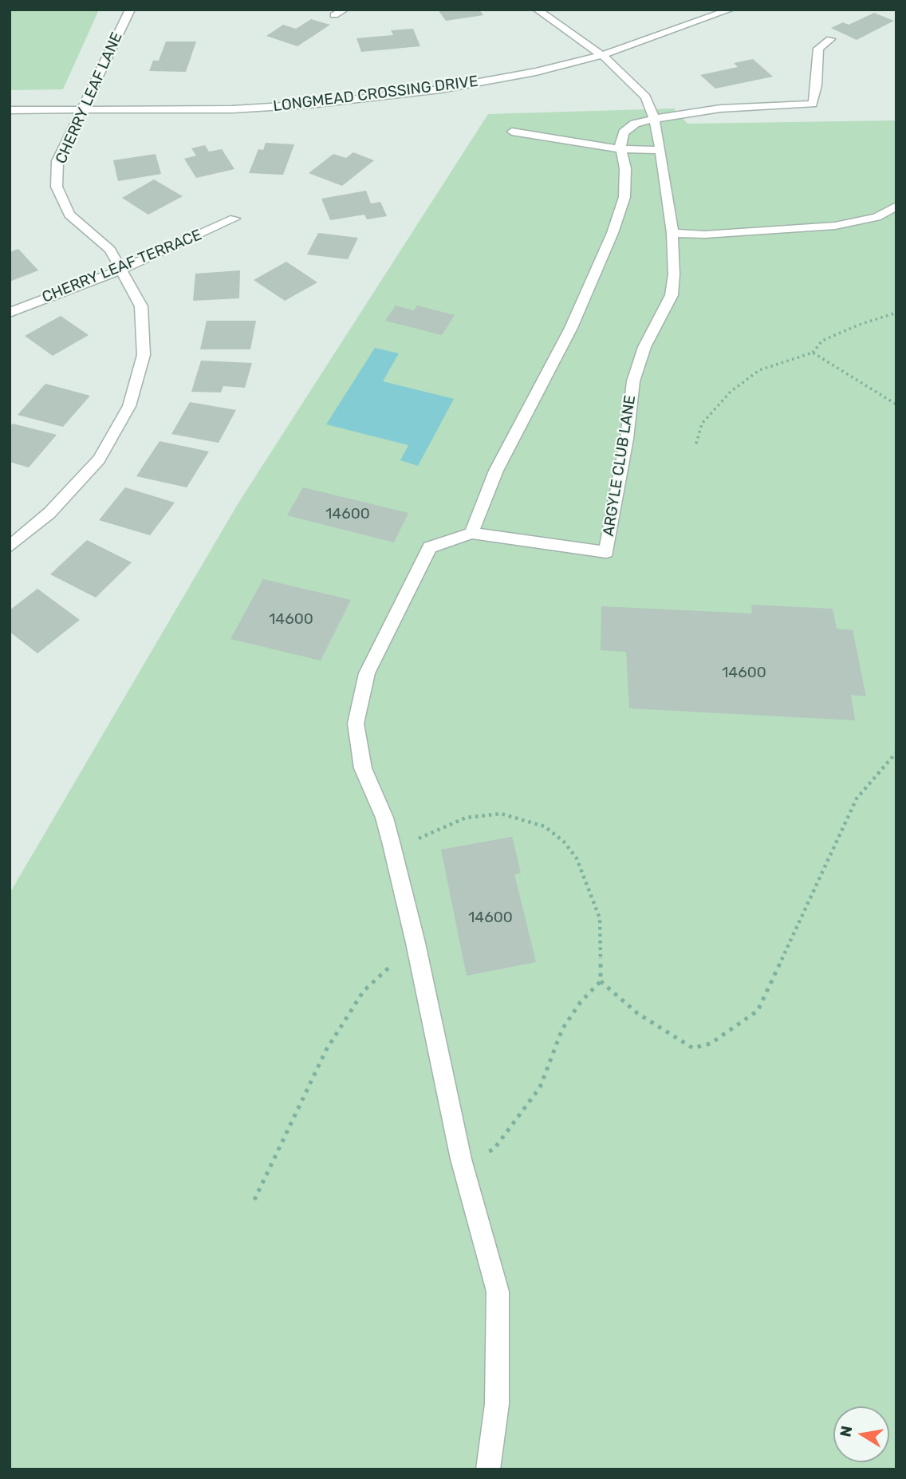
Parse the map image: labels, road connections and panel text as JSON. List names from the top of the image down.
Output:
{
  "streets": {
    "street": [
      "LONGMEAD CROSSING DRIVE",
      "CHERRY LEAF LANE",
      "CHERRY LEAF TERRACE",
      "ARGYLE CLUB LANE"
    ]
  },
  "crossings": [
    ["LONGMEAD CROSSING DRIVE", "CHERRY LEAF LANE"],
    ["LONGMEAD CROSSING DRIVE", "ARGYLE CLUB LANE"],
    ["CHERRY LEAF LANE", "CHERRY LEAF TERRACE"]
  ],
  "house_numbers": [
    "14600",
    "14600",
    "14600",
    "14600"
  ],
  "north": "left"
}
